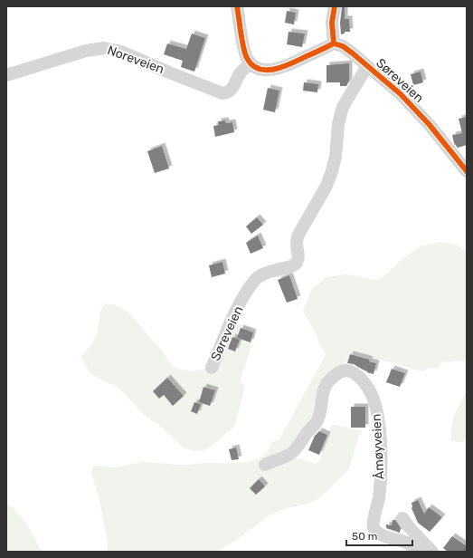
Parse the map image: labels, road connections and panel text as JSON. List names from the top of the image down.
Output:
{
  "streets": {
    "street": ["Noreveien", "Søreveien", "Åmøyveien"]
  },
  "scale_bar": "50 m"
}
